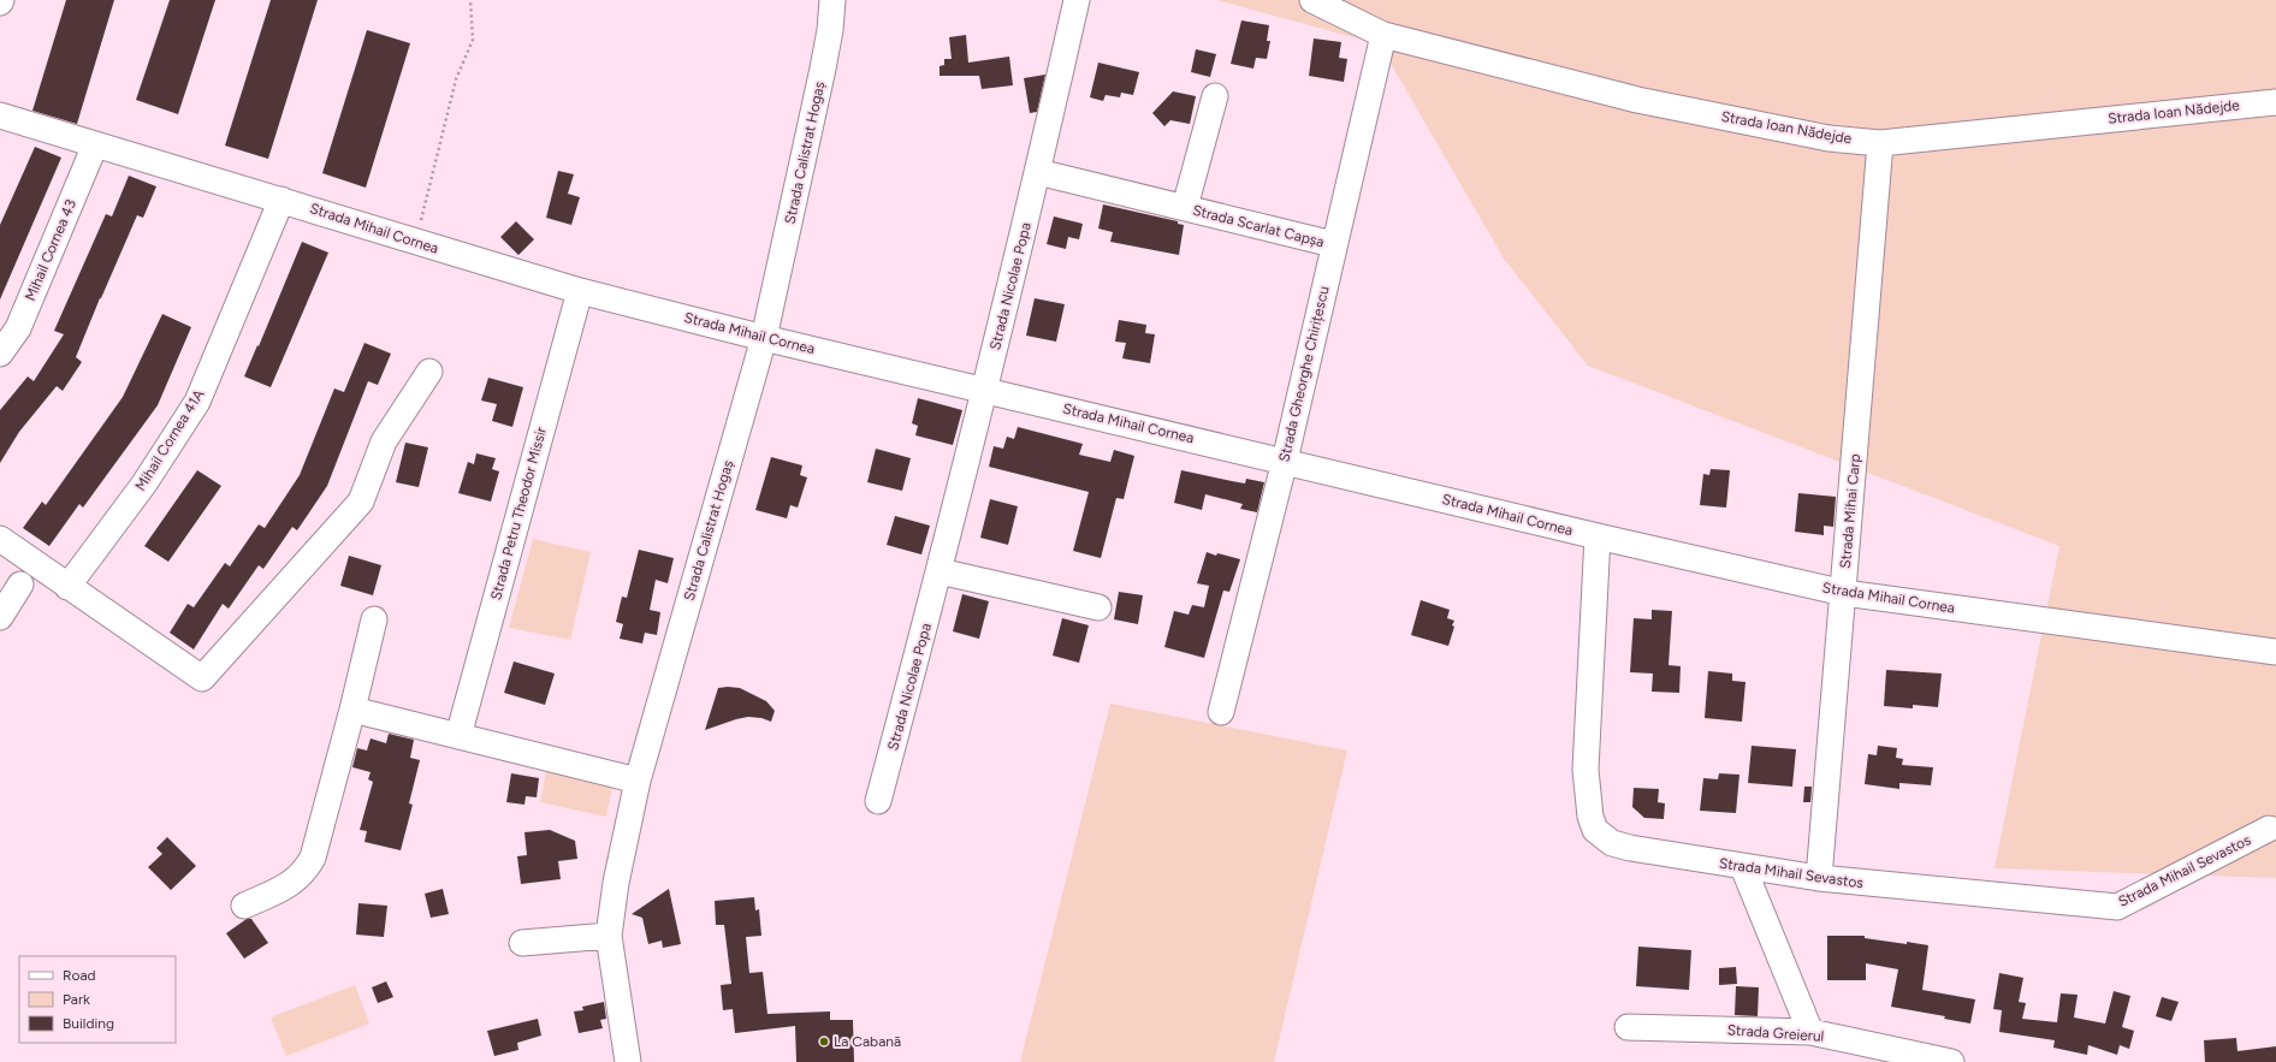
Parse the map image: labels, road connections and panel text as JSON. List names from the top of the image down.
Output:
{
  "streets": {
    "street": [
      "Strada Ioan Nădejde",
      "Strada Calistrat Hogaș",
      "Strada Scarlat Capșa",
      "Strada Mihail Cornea",
      "Mihail Cornea 43",
      "Strada Nicolae Popa",
      "Strada Gheorghe Chirițescu",
      "Mihail Cornea 41A",
      "Strada Mihai Carp",
      "Strada Petru Theodor Missir",
      "Strada Mihail Sevastos",
      "Strada Greierul"
    ]
  },
  "crossings": [
    ["Strada Ioan Nădejde", "Strada Gheorghe Chirițescu"],
    ["Strada Ioan Nădejde", "Strada Mihai Carp"],
    ["Strada Calistrat Hogaș", "Strada Mihail Cornea"],
    ["Strada Scarlat Capșa", "Strada Nicolae Popa"],
    ["Strada Scarlat Capșa", "Strada Gheorghe Chirițescu"],
    ["Strada Mihail Cornea", "Mihail Cornea 43"],
    ["Strada Mihail Cornea", "Strada Nicolae Popa"],
    ["Strada Mihail Cornea", "Strada Gheorghe Chirițescu"],
    ["Strada Mihail Cornea", "Mihail Cornea 41A"],
    ["Strada Mihail Cornea", "Strada Mihai Carp"],
    ["Strada Mihail Cornea", "Strada Petru Theodor Missir"],
    ["Strada Mihail Cornea", "Strada Mihail Sevastos"],
    ["Strada Mihai Carp", "Strada Mihail Sevastos"]
  ],
  "places": ["La Cabană"],
  "legend": ["Road", "Park", "Building"]
}
